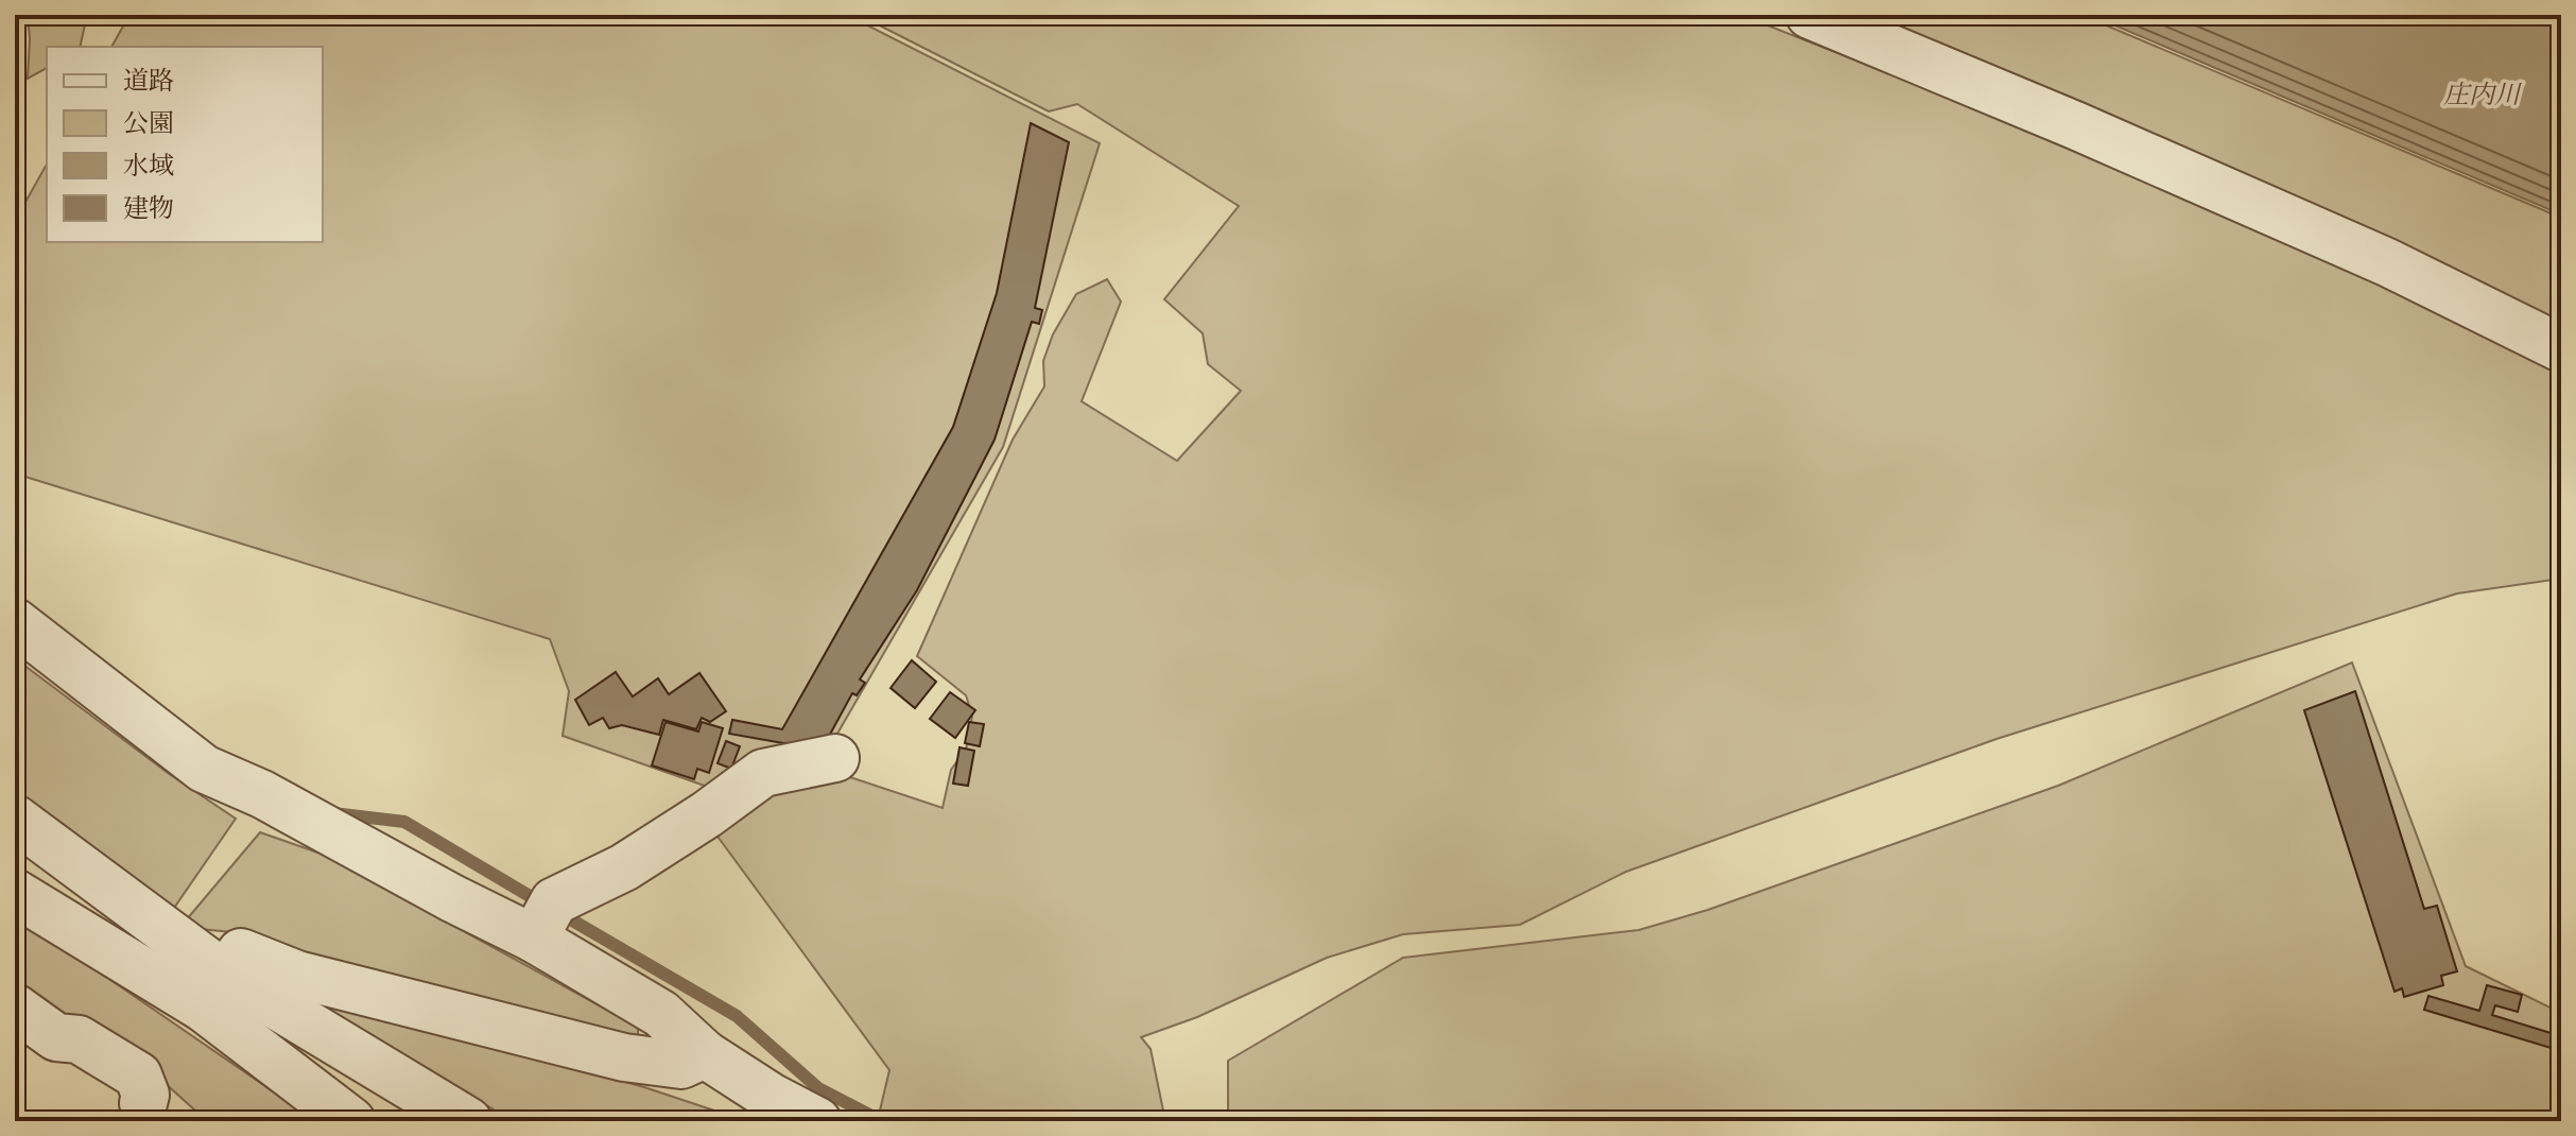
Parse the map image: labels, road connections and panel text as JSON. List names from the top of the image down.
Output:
{
  "water": ["庄内川"],
  "legend": [
    "道路",
    "公園",
    "水域",
    "建物"
  ]
}
